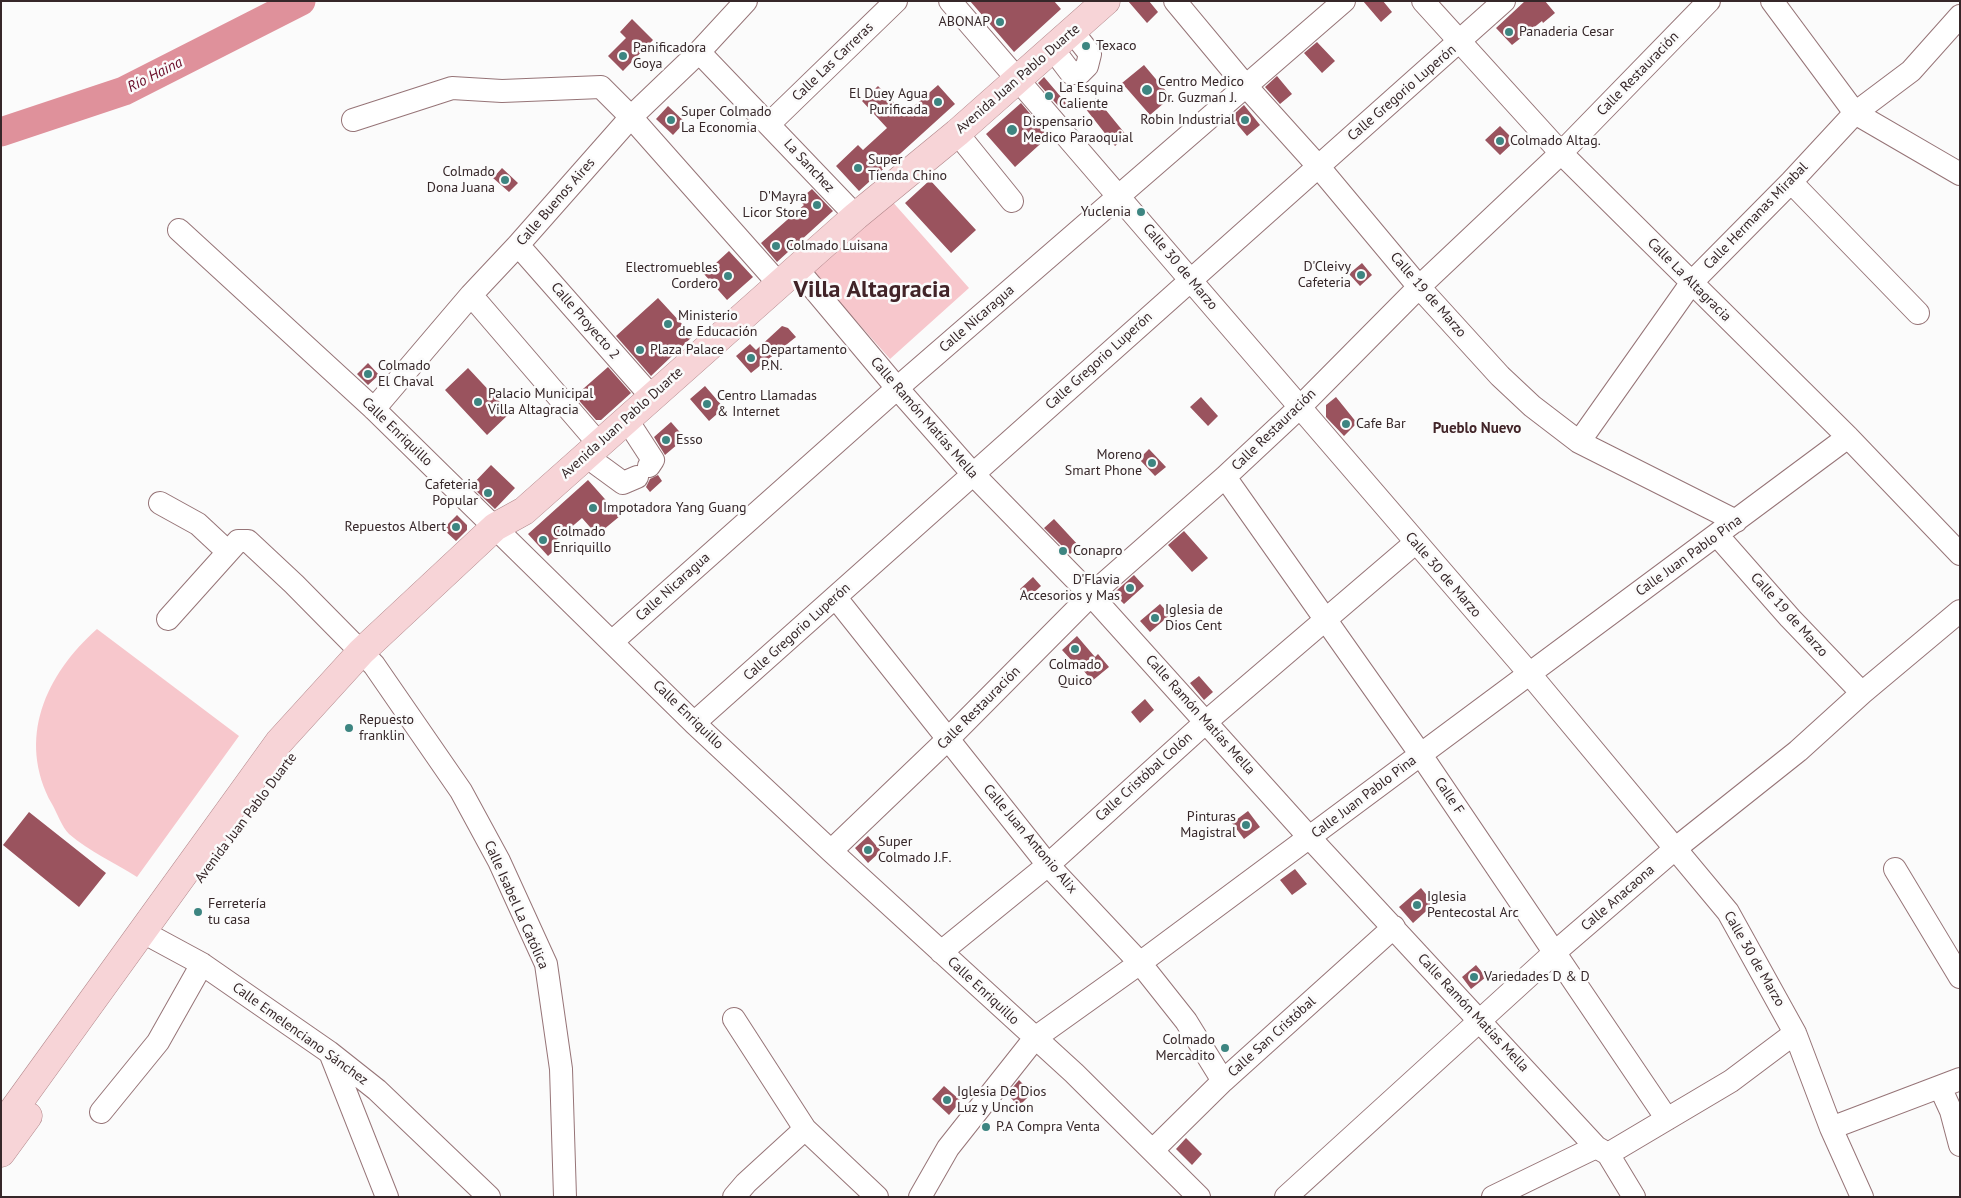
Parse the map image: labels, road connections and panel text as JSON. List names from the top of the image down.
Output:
{
  "streets": {
    "main road": ["Avenida Juan Pablo Duarte"],
    "street": [
      "Calle Las Carreras",
      "Calle Restauración",
      "Calle Gregorio Luperón",
      "La Sanchez",
      "Calle Buenos Aires",
      "Calle Hermanas Mirabal",
      "Calle 30 de Marzo",
      "Calle La Altagracia",
      "Calle 19 de Marzo",
      "Calle Nicaragua",
      "Calle Proyecto 2",
      "Calle Ramón Matías Mella",
      "Calle Enriquillo",
      "Calle Juan Pablo Pina",
      "Calle Cristóbal Colón",
      "Calle F",
      "Calle Juan Antonio Alix",
      "Calle Anacaona",
      "Calle Isabel La Católica",
      "Calle Emelenciano Sánchez",
      "Calle San Cristóbal"
    ]
  },
  "crossings": [
    ["Calle Las Carreras", "La Sanchez"],
    ["Calle Restauración", "Calle 30 de Marzo"],
    ["Calle Restauración", "Calle La Altagracia"],
    ["Calle Restauración", "Calle 19 de Marzo"],
    ["Calle Restauración", "Calle Ramón Matías Mella"],
    ["Calle Restauración", "Calle Enriquillo"],
    ["Calle Restauración", "Calle F"],
    ["Calle Restauración", "Calle Juan Antonio Alix"],
    ["Avenida Juan Pablo Duarte", "La Sanchez"],
    ["Avenida Juan Pablo Duarte", "Calle 30 de Marzo"],
    ["Avenida Juan Pablo Duarte", "Calle Proyecto 2"],
    ["Avenida Juan Pablo Duarte", "Calle Ramón Matías Mella"],
    ["Avenida Juan Pablo Duarte", "Calle Enriquillo"],
    ["Avenida Juan Pablo Duarte", "Calle Isabel La Católica"],
    ["Avenida Juan Pablo Duarte", "Calle Emelenciano Sánchez"],
    ["Calle Gregorio Luperón", "Calle 30 de Marzo"],
    ["Calle Gregorio Luperón", "Calle La Altagracia"],
    ["Calle Gregorio Luperón", "Calle 19 de Marzo"],
    ["Calle Gregorio Luperón", "Calle Ramón Matías Mella"],
    ["Calle Gregorio Luperón", "Calle Enriquillo"],
    ["Calle Gregorio Luperón", "Calle Juan Antonio Alix"],
    ["La Sanchez", "Calle Buenos Aires"],
    ["Calle Buenos Aires", "Calle Proyecto 2"],
    ["Calle Buenos Aires", "Calle Ramón Matías Mella"],
    ["Calle Buenos Aires", "Calle Enriquillo"],
    ["Calle Hermanas Mirabal", "Calle La Altagracia"],
    ["Calle Hermanas Mirabal", "Calle 19 de Marzo"],
    ["Calle 30 de Marzo", "Calle Nicaragua"],
    ["Calle 30 de Marzo", "Calle Juan Pablo Pina"],
    ["Calle 30 de Marzo", "Calle Cristóbal Colón"],
    ["Calle 30 de Marzo", "Calle Anacaona"],
    ["Calle La Altagracia", "Calle Juan Pablo Pina"],
    ["Calle 19 de Marzo", "Calle Nicaragua"],
    ["Calle 19 de Marzo", "Calle Juan Pablo Pina"],
    ["Calle 19 de Marzo", "Calle Anacaona"],
    ["Calle Nicaragua", "Calle Ramón Matías Mella"],
    ["Calle Nicaragua", "Calle Enriquillo"],
    ["Calle Ramón Matías Mella", "Calle Juan Pablo Pina"],
    ["Calle Ramón Matías Mella", "Calle Cristóbal Colón"],
    ["Calle Ramón Matías Mella", "Calle Anacaona"],
    ["Calle Ramón Matías Mella", "Calle San Cristóbal"],
    ["Calle Enriquillo", "Calle Juan Pablo Pina"],
    ["Calle Enriquillo", "Calle Cristóbal Colón"],
    ["Calle Enriquillo", "Calle San Cristóbal"],
    ["Calle Juan Pablo Pina", "Calle F"],
    ["Calle Juan Pablo Pina", "Calle Juan Antonio Alix"],
    ["Calle Cristóbal Colón", "Calle F"],
    ["Calle Cristóbal Colón", "Calle Juan Antonio Alix"],
    ["Calle F", "Calle Anacaona"],
    ["Calle Juan Antonio Alix", "Calle San Cristóbal"]
  ],
  "districts": ["Villa Altagracia", "Pueblo Nuevo"],
  "water": ["Río Haina"],
  "places": [
    "ABONAP",
    "Panaderia Cesar",
    "Texaco",
    "Panificadora Goya",
    "Centro Medico Dr. Guzman J.",
    "La Esquina Caliente",
    "El Duey Agua Purificada",
    "Super Colmado La Economia",
    "Robin Industrial",
    "Dispensario Medico Paraoquial",
    "Colmado Altag.",
    "Super Tienda Chino",
    "Colmado Dona Juana",
    "D'Mayra Licor Store",
    "Yuclenia",
    "Colmado Luisana",
    "D'Cleivy Cafeteria",
    "Electromuebles Cordero",
    "Ministerio de Educación",
    "Plaza Palace",
    "Departamento P.N.",
    "Colmado El Chaval",
    "Palacio Municipal Villa Altagracia",
    "Centro Llamadas & Internet",
    "Cafe Bar",
    "Esso",
    "Moreno Smart Phone",
    "Cafeteria Popular",
    "Impotadora Yang Guang",
    "Repuestos Albert",
    "Colmado Enriquillo",
    "Conapro",
    "D'Flavia Accesorios y Mas",
    "Iglesia de Dios Cent",
    "Colmado Quico",
    "Repuesto franklin",
    "Pinturas Magistral",
    "Super Colmado J.F.",
    "Iglesia Pentecostal Arc",
    "Ferretería tu casa",
    "Variedades D & D",
    "Colmado Mercadito",
    "Iglesia De Dios Luz y Uncion",
    "P.A Compra Venta"
  ]
}
